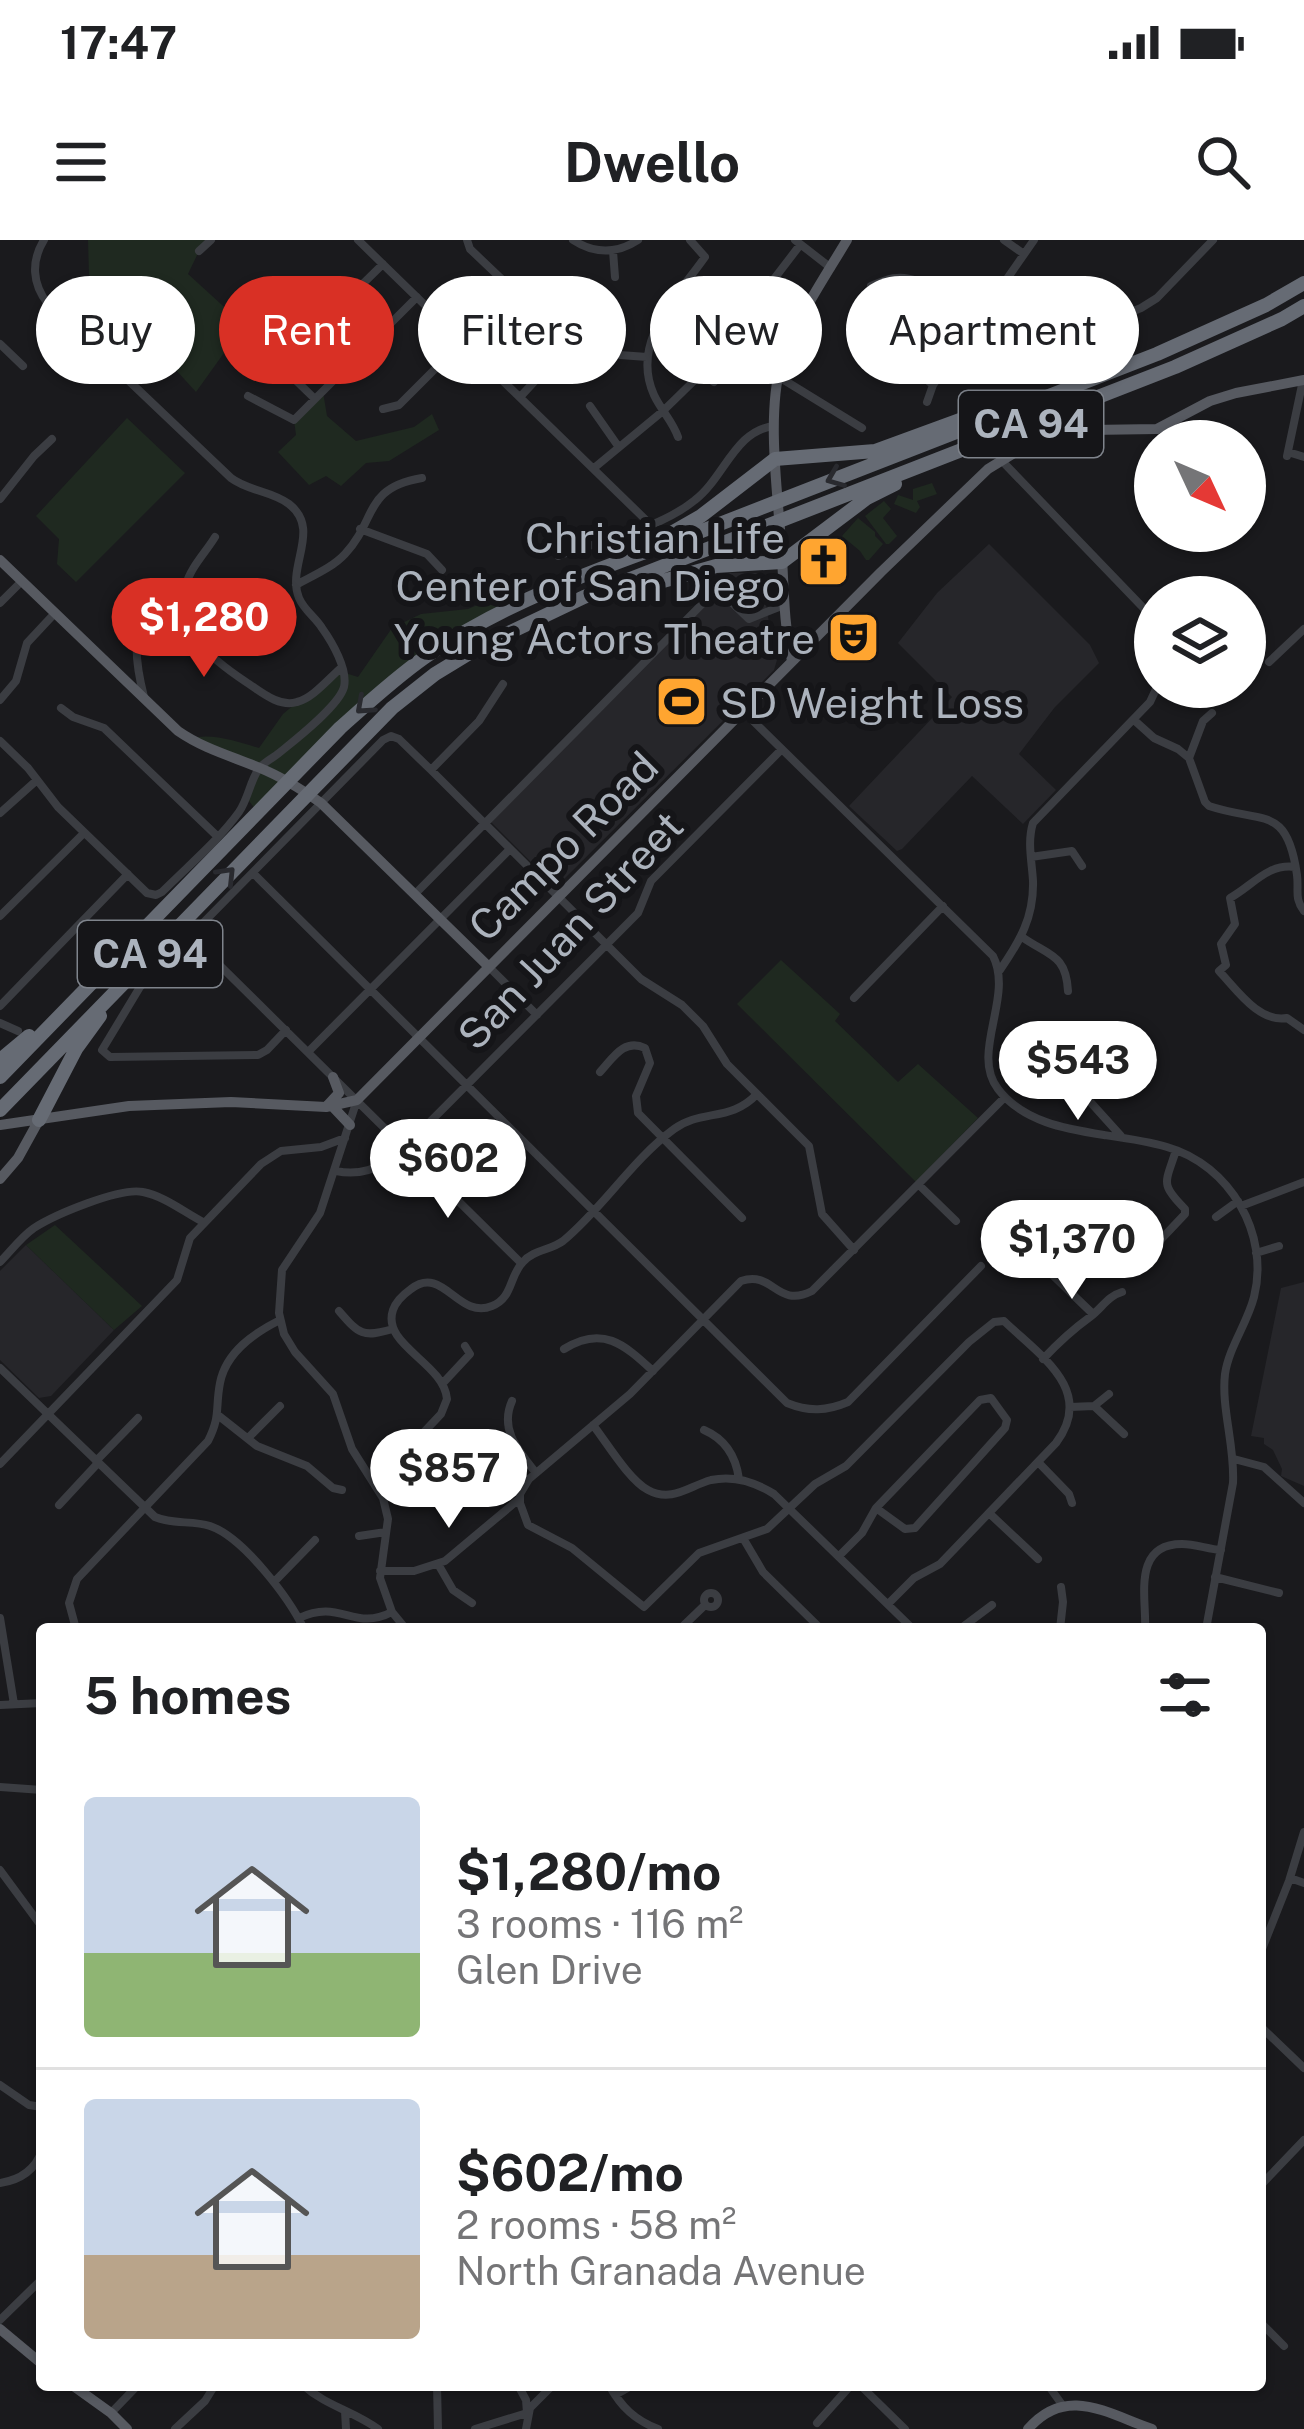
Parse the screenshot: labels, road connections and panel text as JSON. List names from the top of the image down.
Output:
{
  "streets": {
    "highway": ["CA 94"],
    "main road": ["Campo Road"],
    "street": ["San Juan Street"]
  },
  "places": {
    "church": ["Christian Life Center of San Diego"],
    "theatre": ["Young Actors Theatre"],
    "sports": ["SD Weight Loss"]
  },
  "north": "bottom right",
  "page": {
    "status": "17:47",
    "header": "Dwello",
    "chip": [
      "Buy",
      "Rent",
      "Filters",
      "New",
      "Apartment"
    ],
    "price": [
      "$1,280",
      "$543",
      "$602",
      "$1,370",
      "$857"
    ],
    "heading": "5 homes",
    "list": [
      {
        "name": "$1,280/mo",
        "note": "3 rooms · 116 m² · Glen Drive"
      },
      {
        "name": "$602/mo",
        "note": "2 rooms · 58 m² · North Granada Avenue"
      }
    ]
  }
}
